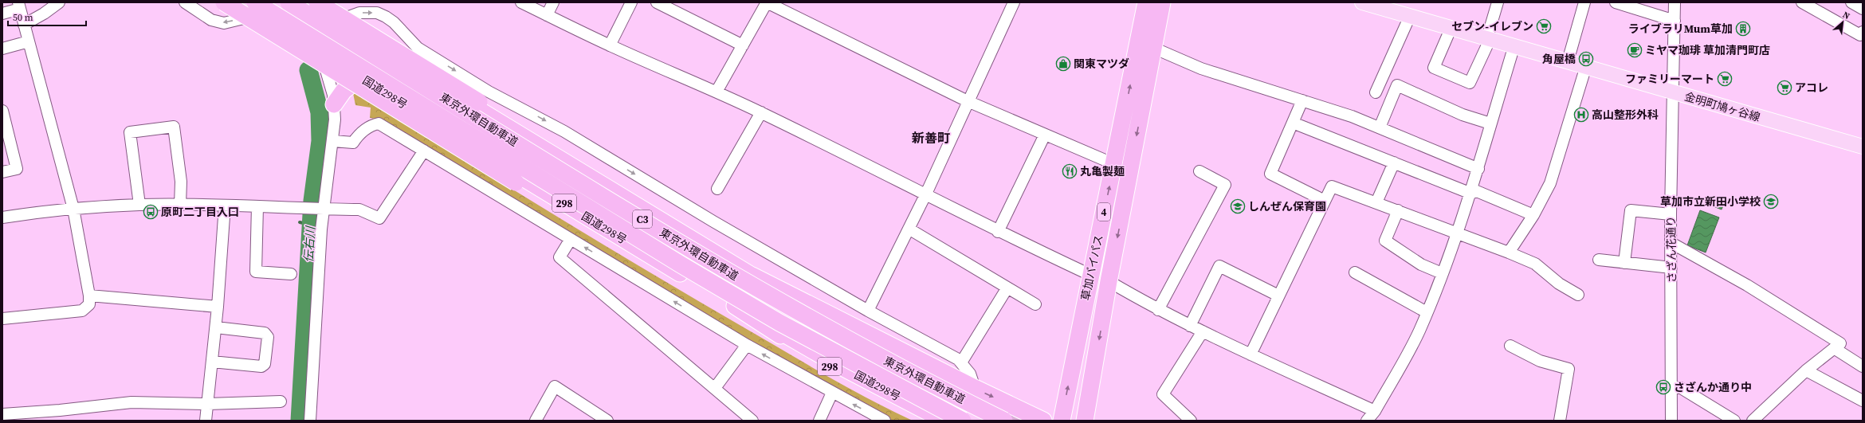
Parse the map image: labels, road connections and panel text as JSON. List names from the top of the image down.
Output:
{
  "streets": {
    "highway": [
      "国道298号",
      "東京外環自動車道",
      "298",
      "4",
      "C3",
      "草加バイパス"
    ],
    "main road": ["金明町鳩ヶ谷線"],
    "street": ["さざん花通り"]
  },
  "crossings": [
    ["国道298号", "東京外環自動車道"],
    ["国道298号", "298"],
    ["金明町鳩ヶ谷線", "さざん花通り"]
  ],
  "districts": ["新善町"],
  "water": ["伝右川"],
  "places": {
    "supermarket": ["セブン-イレブン", "ファミリーマート", "アコレ"],
    "building": ["ライブラリMum草加"],
    "cafe": ["ミヤマ珈琲 草加清門町店"],
    "bus stop": ["角屋橋", "原町二丁目入口", "さざんか通り中"],
    "shop": ["関東マツダ"],
    "hospital": ["高山整形外科"],
    "restaurant": ["丸亀製麺"],
    "school or university": ["草加市立新田小学校", "しんぜん保育園"]
  },
  "scale_bar": "50 m",
  "north": "top right"
}
